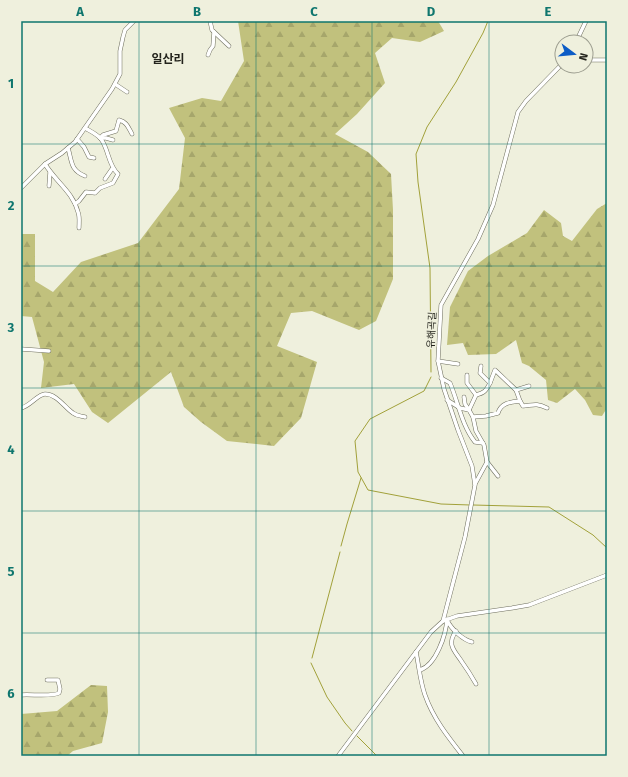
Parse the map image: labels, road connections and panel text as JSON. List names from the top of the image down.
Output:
{
  "streets": {
    "street": ["유해곡길"]
  },
  "districts": ["일산리"],
  "north": "right",
  "grid": {
    "columns": [
      "A",
      "B",
      "C",
      "D",
      "E"
    ],
    "rows": [
      "1",
      "2",
      "3",
      "4",
      "5",
      "6"
    ]
  }
}
